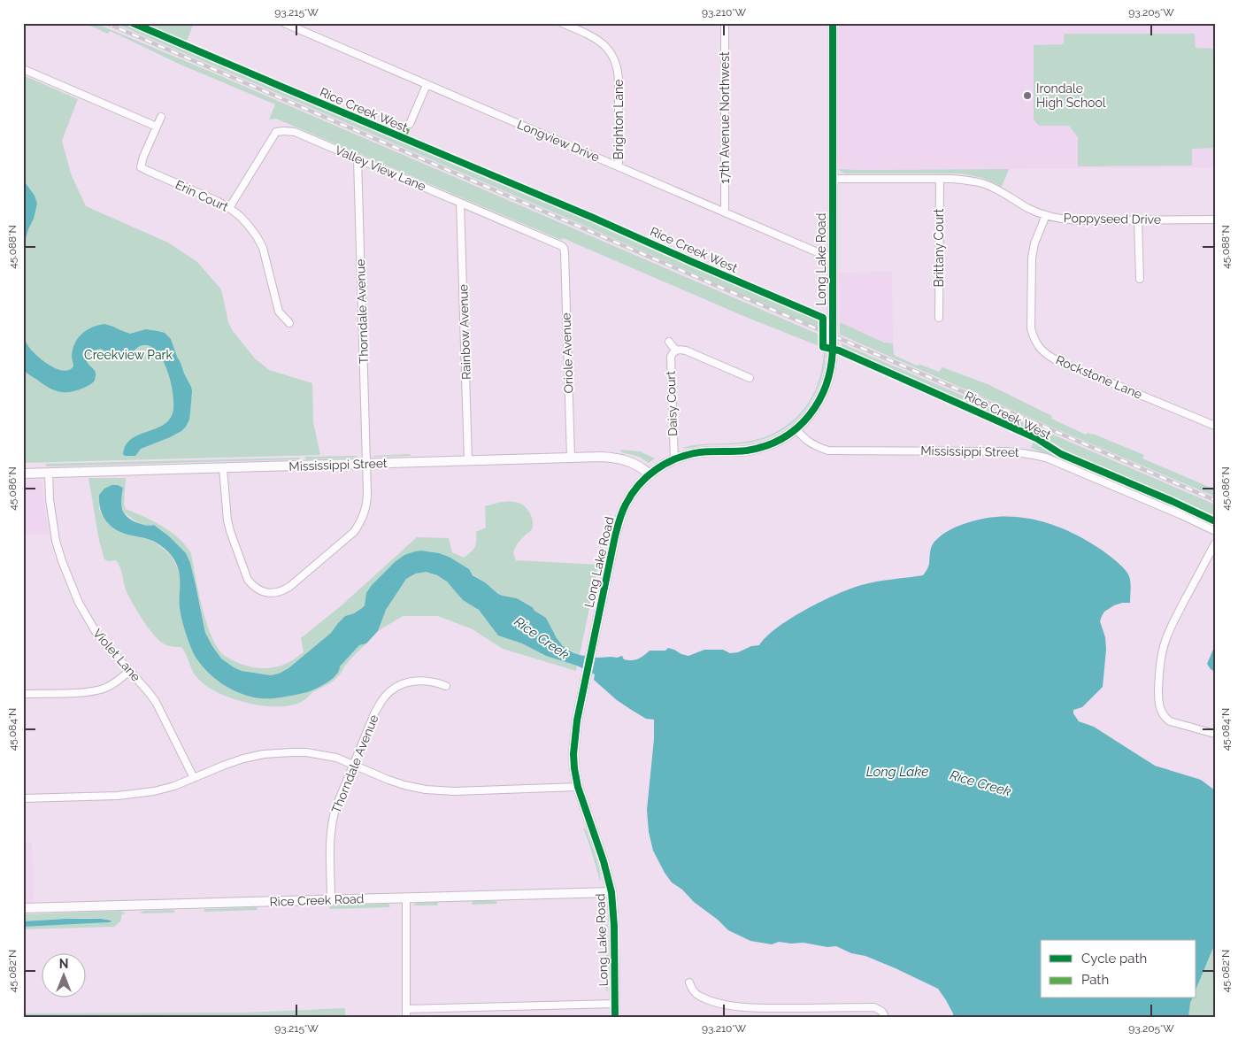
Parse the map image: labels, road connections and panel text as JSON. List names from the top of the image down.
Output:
{
  "streets": {
    "street": [
      "17th Avenue Northwest",
      "Brighton Lane",
      "Longview Drive",
      "Valley View Lane",
      "Erin Court",
      "Poppyseed Drive",
      "Brittany Court",
      "Long Lake Road",
      "Thorndale Avenue",
      "Rainbow Avenue",
      "Oriole Avenue",
      "Rockstone Lane",
      "Daisy Court",
      "Mississippi Street",
      "Violet Lane",
      "Rice Creek Road"
    ],
    "cycle path": ["Rice Creek West"]
  },
  "crossings": [
    ["17th Avenue Northwest", "Longview Drive"],
    ["Brighton Lane", "Longview Drive"],
    ["Longview Drive", "Long Lake Road"],
    ["Valley View Lane", "Erin Court"],
    ["Valley View Lane", "Thorndale Avenue"],
    ["Valley View Lane", "Rainbow Avenue"],
    ["Valley View Lane", "Oriole Avenue"],
    ["Poppyseed Drive", "Brittany Court"],
    ["Poppyseed Drive", "Long Lake Road"],
    ["Poppyseed Drive", "Rockstone Lane"],
    ["Long Lake Road", "Daisy Court"],
    ["Long Lake Road", "Mississippi Street"],
    ["Long Lake Road", "Rice Creek Road"],
    ["Thorndale Avenue", "Mississippi Street"],
    ["Thorndale Avenue", "Rice Creek Road"],
    ["Rainbow Avenue", "Mississippi Street"],
    ["Oriole Avenue", "Mississippi Street"],
    ["Mississippi Street", "Violet Lane"]
  ],
  "water": ["Rice Creek", "Long Lake"],
  "parks": ["Creekview Park"],
  "places": ["Irondale High School"],
  "legend": ["Cycle path", "Path"],
  "north": "top",
  "coordinates": [
    "93.215°W",
    "93.210°W",
    "93.205°W",
    "45.088°N",
    "45.086°N",
    "45.084°N",
    "45.082°N"
  ]
}
